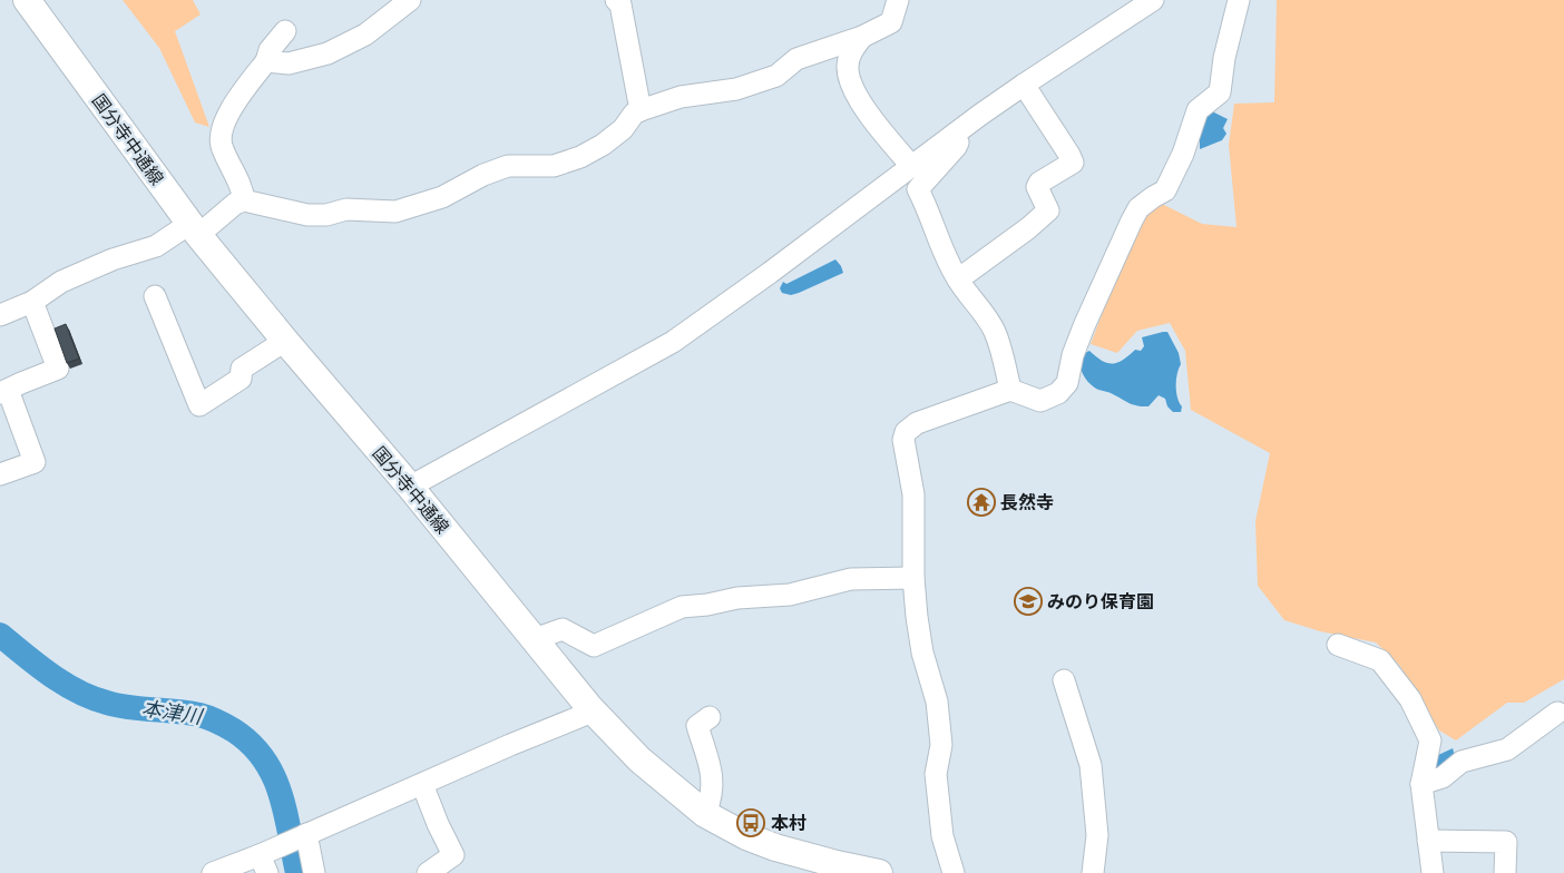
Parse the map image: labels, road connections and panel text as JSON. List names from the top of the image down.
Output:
{
  "streets": {
    "main road": ["国分寺中通線"]
  },
  "water": ["本津川"],
  "places": {
    "temple": ["長然寺"],
    "school or university": ["みのり保育園"],
    "bus stop": ["本村"]
  }
}
